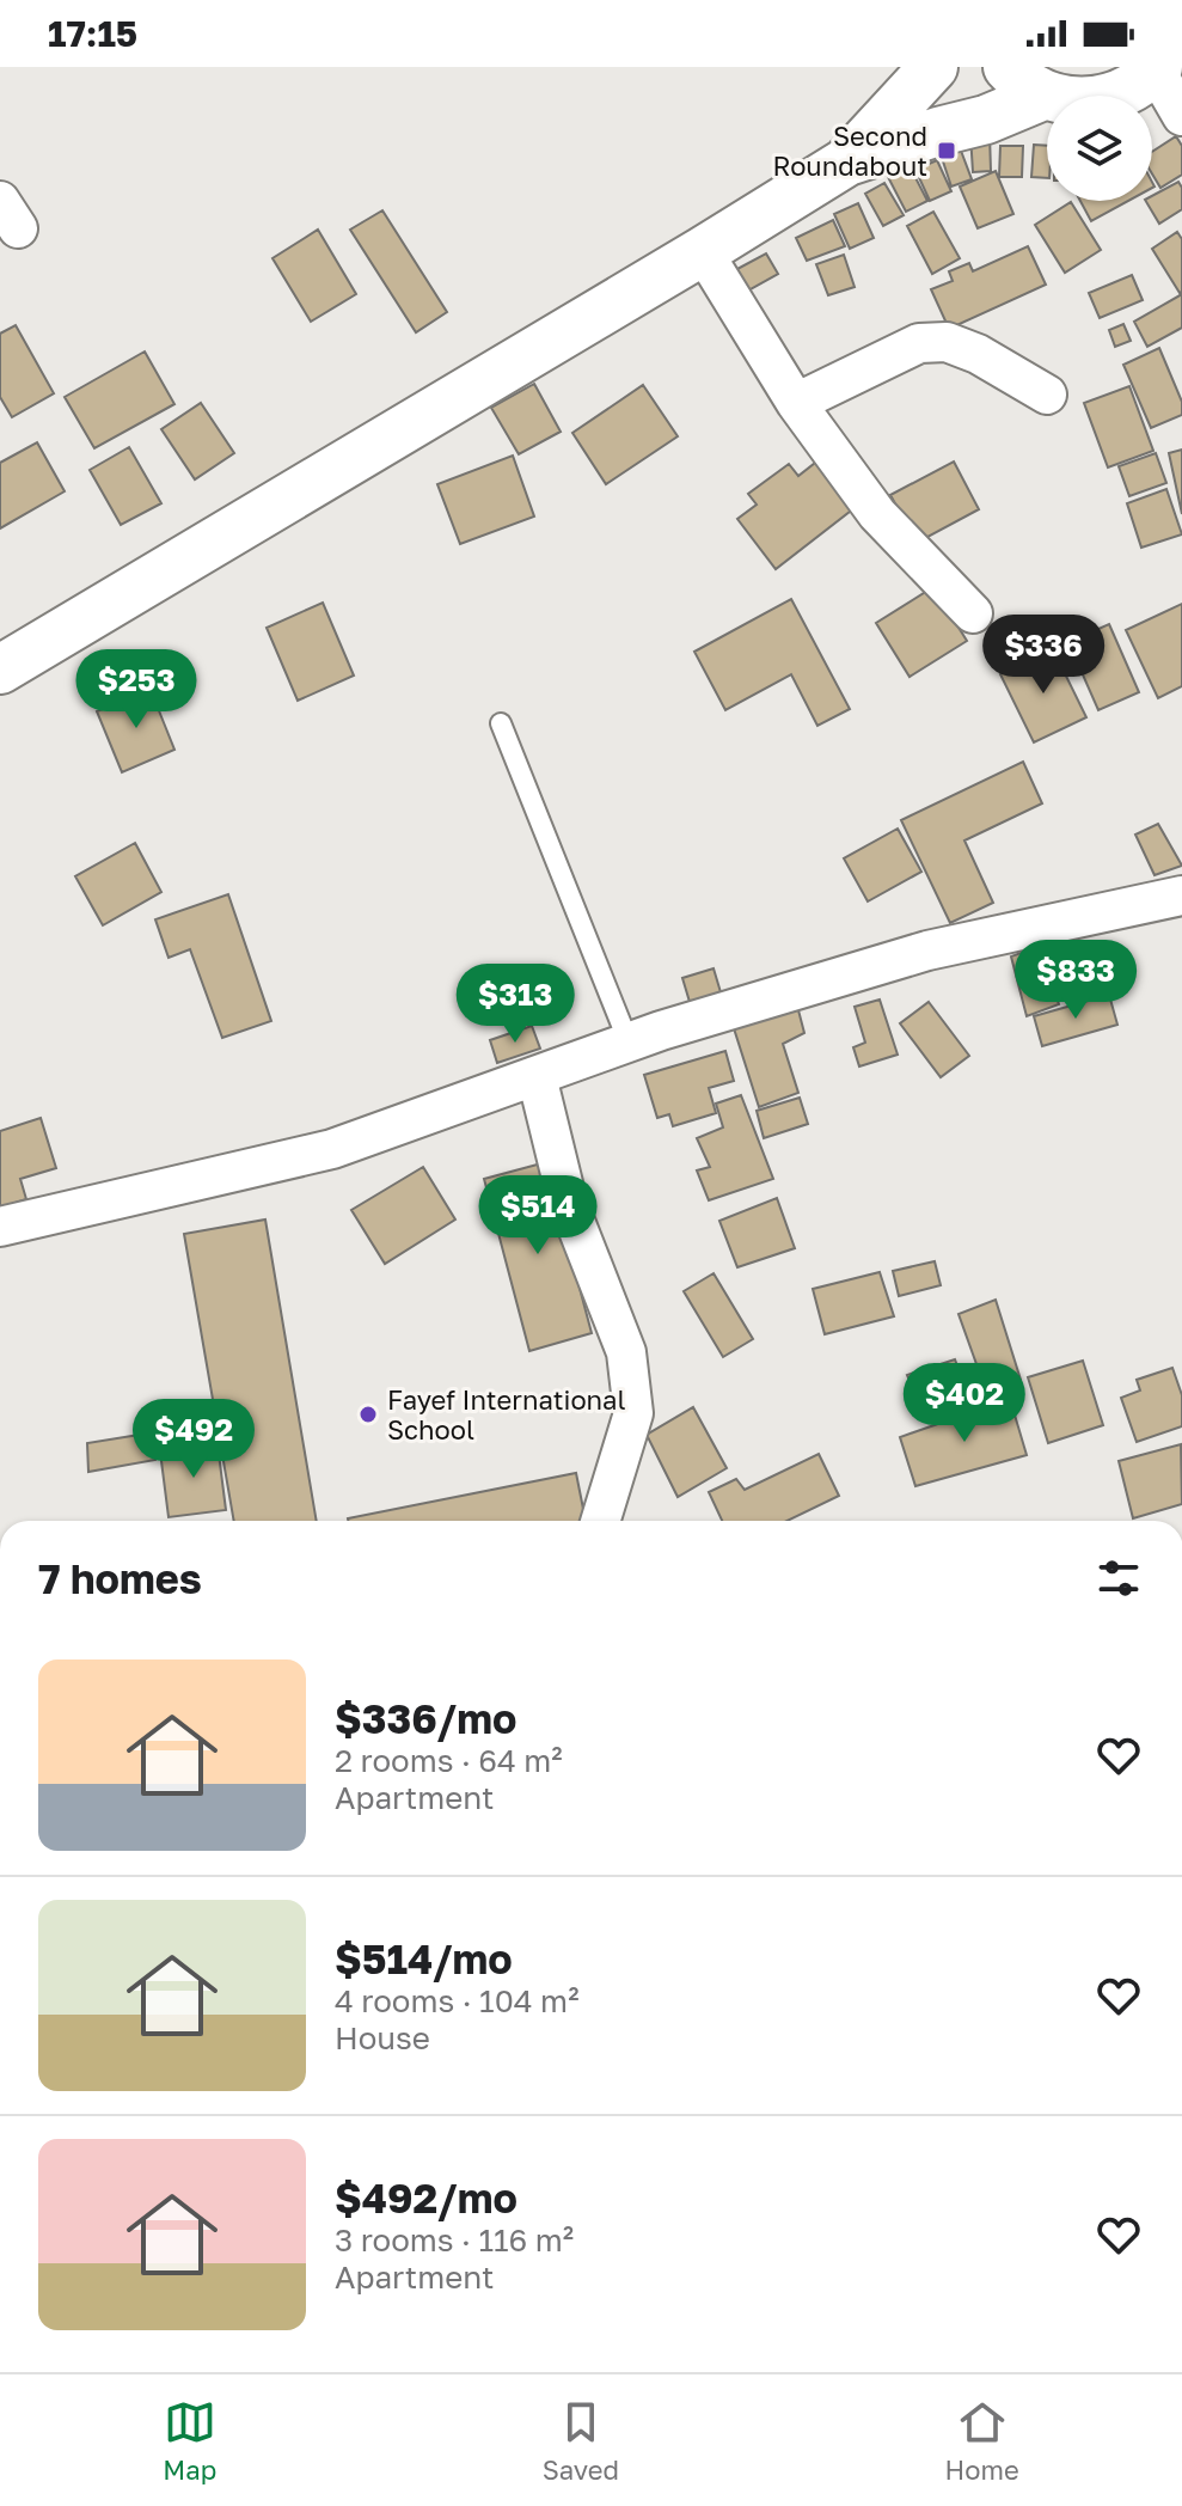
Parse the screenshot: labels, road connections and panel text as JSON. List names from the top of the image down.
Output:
{
  "places": {
    "transit": ["Second Roundabout"],
    "other": ["Fayef International School"]
  },
  "page": {
    "status": "17:15",
    "price": [
      "$336",
      "$253",
      "$833",
      "$313",
      "$514",
      "$402",
      "$492"
    ],
    "heading": "7 homes",
    "list": [
      {
        "name": "$336/mo",
        "note": "2 rooms · 64 m² · Apartment"
      },
      {
        "name": "$514/mo",
        "note": "4 rooms · 104 m² · House"
      },
      {
        "name": "$492/mo",
        "note": "3 rooms · 116 m² · Apartment"
      }
    ],
    "tabs": ["Map", "Saved", "Home"]
  }
}
